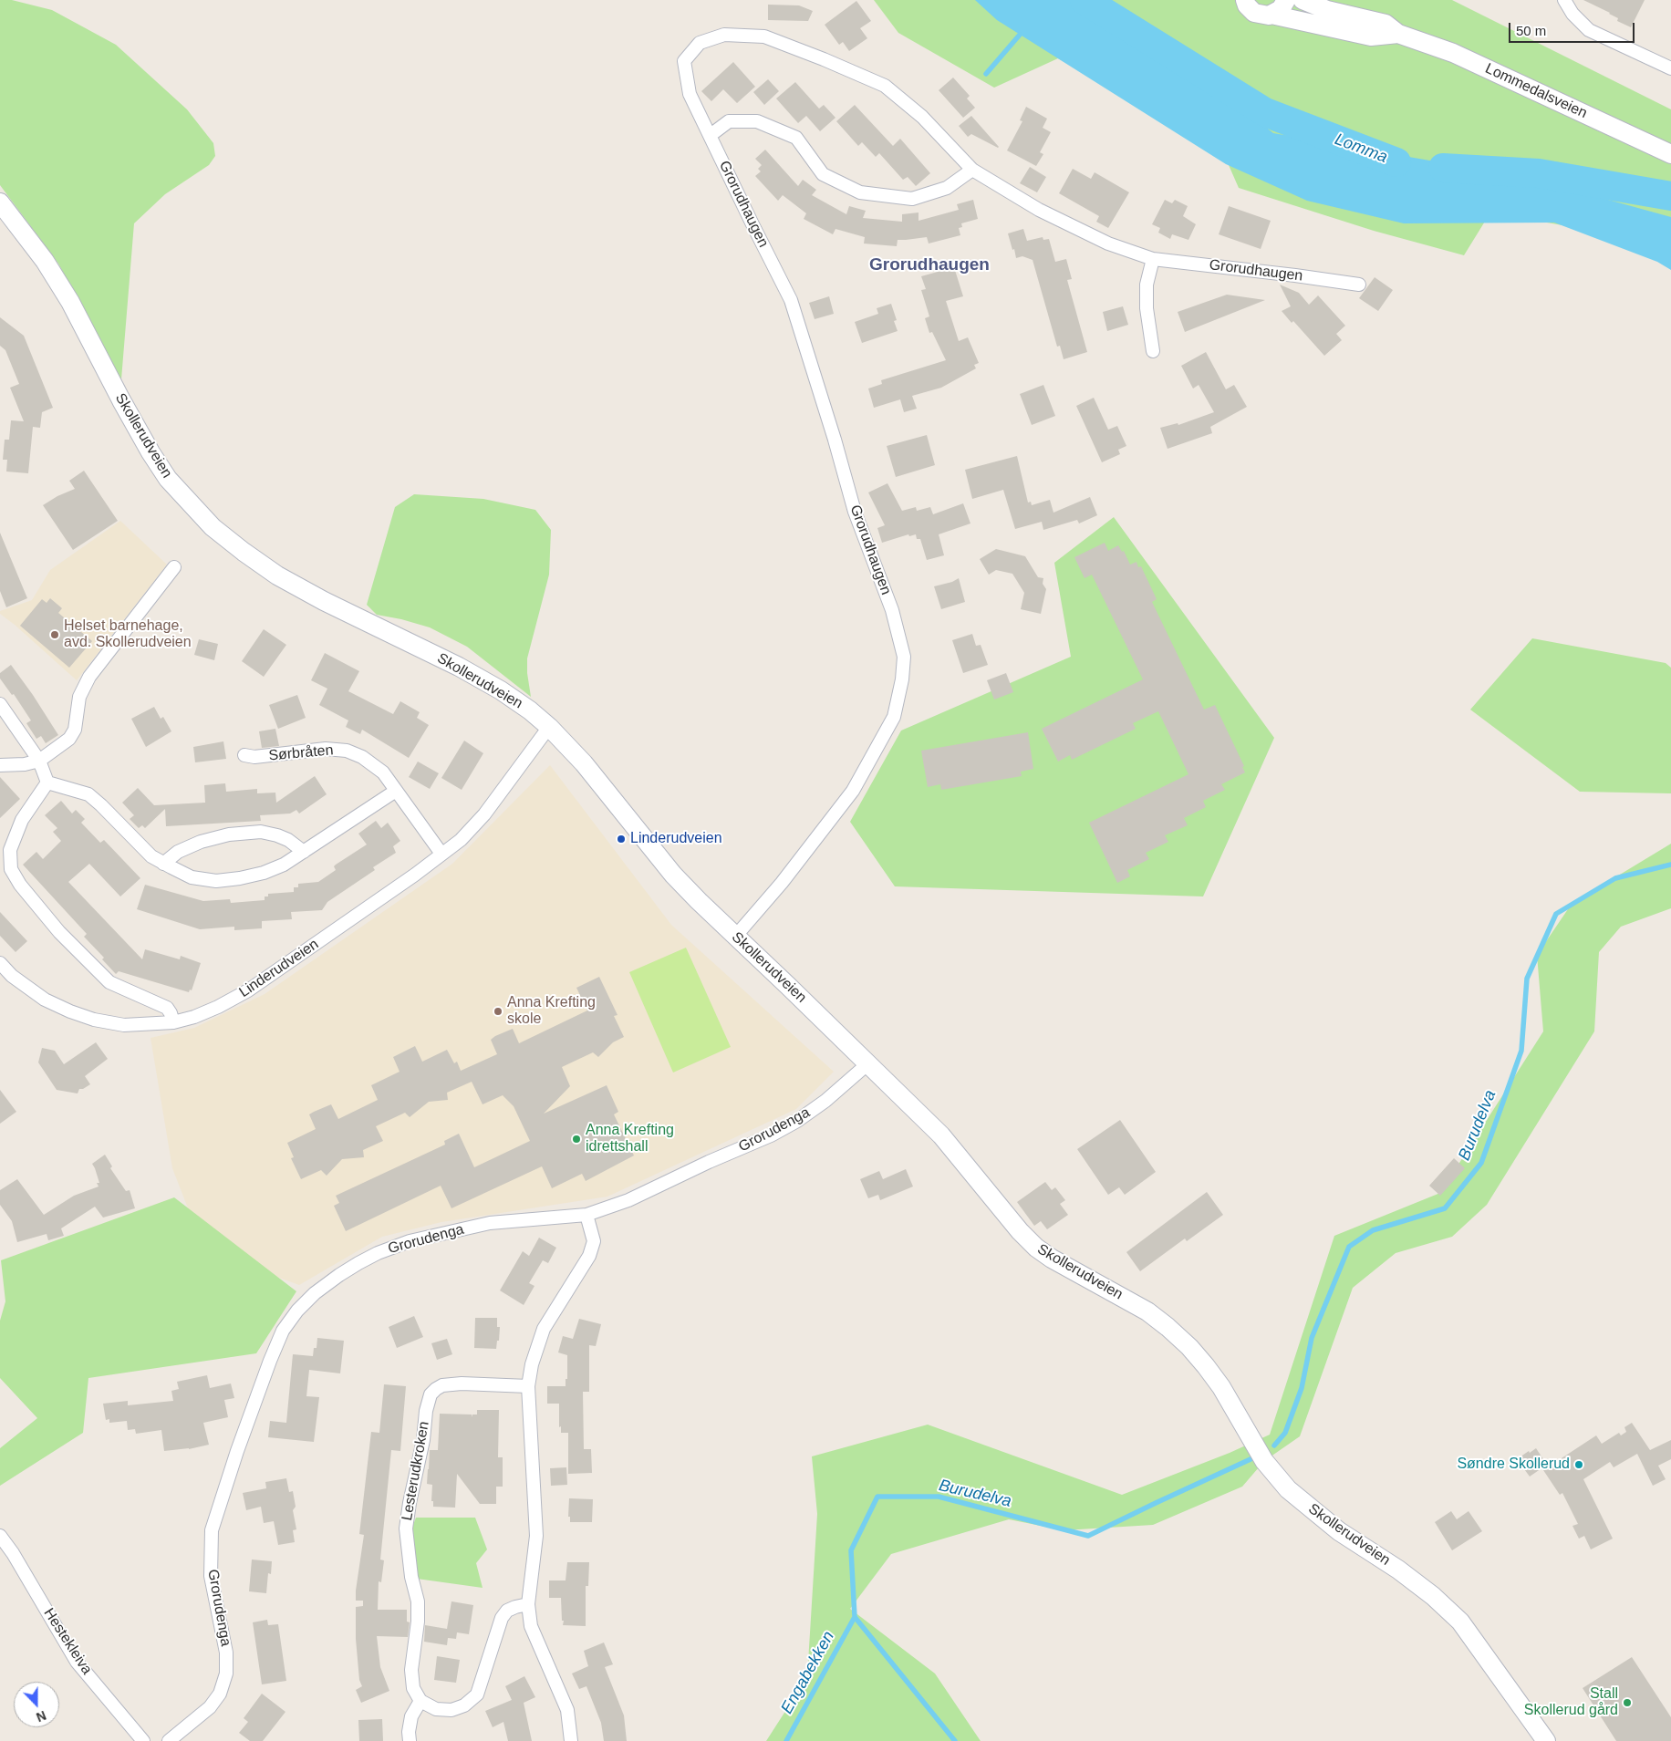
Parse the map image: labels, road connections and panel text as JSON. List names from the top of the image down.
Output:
{
  "streets": {
    "street": [
      "Lommedalsveien",
      "Grorudhaugen",
      "Skollerudveien",
      "Sørbråten",
      "Linderudveien",
      "Grorudenga",
      "Lesterudkroken",
      "Hestekleiva"
    ]
  },
  "crossings": [
    ["Grorudhaugen", "Skollerudveien"],
    ["Skollerudveien", "Linderudveien"],
    ["Skollerudveien", "Grorudenga"],
    ["Sørbråten", "Linderudveien"]
  ],
  "districts": ["Grorudhaugen"],
  "water": ["Lomma", "Burudelva", "Engabekken"],
  "places": [
    "Helset barnehage, avd. Skollerudveien",
    "Linderudveien",
    "Anna Krefting skole",
    "Anna Krefting idrettshall",
    "Søndre Skollerud",
    "Stall Skollerud gård"
  ],
  "scale_bar": "50 m",
  "north": "bottom"
}
